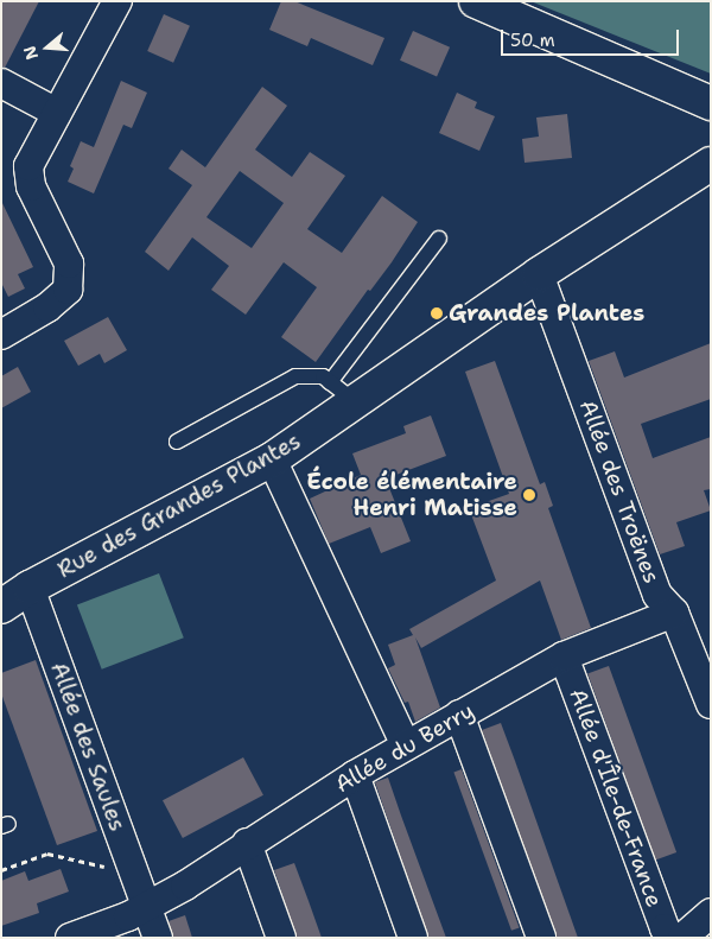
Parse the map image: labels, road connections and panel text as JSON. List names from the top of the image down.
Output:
{
  "streets": {
    "street": [
      "Allée des Troënes",
      "Rue des Grandes Plantes",
      "Allée des Saules",
      "Allée du Berry",
      "Allée d'Île-de-France"
    ]
  },
  "crossings": [
    ["Allée des Troënes", "Rue des Grandes Plantes"],
    ["Allée des Troënes", "Allée du Berry"],
    ["Rue des Grandes Plantes", "Allée des Saules"],
    ["Allée des Saules", "Allée du Berry"],
    ["Allée du Berry", "Allée d'Île-de-France"]
  ],
  "places": ["Grandes Plantes", "École élémentaire Henri Matisse"],
  "scale_bar": "50 m",
  "north": "left"
}
